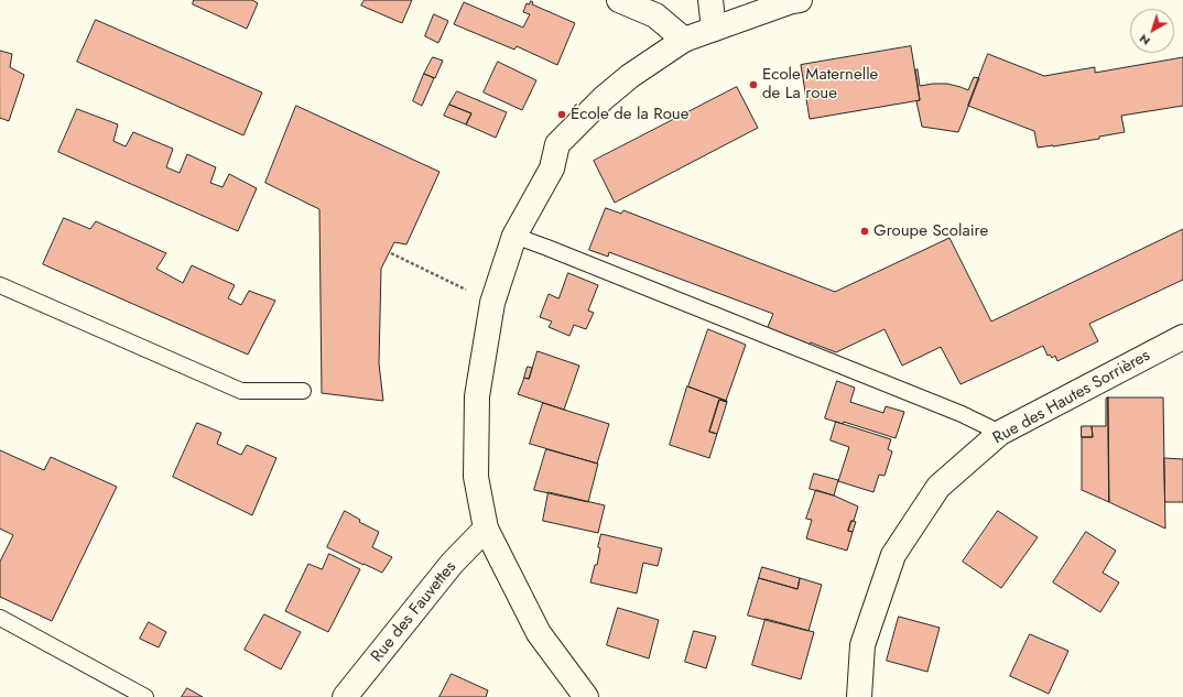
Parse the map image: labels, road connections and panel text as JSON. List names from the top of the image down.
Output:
{
  "streets": {
    "street": ["Rue des Hautes Sorrières", "Rue des Fauvettes"]
  },
  "places": ["Ecole Maternelle de La roue", "École de la Roue", "Groupe Scolaire"],
  "north": "bottom left"
}
